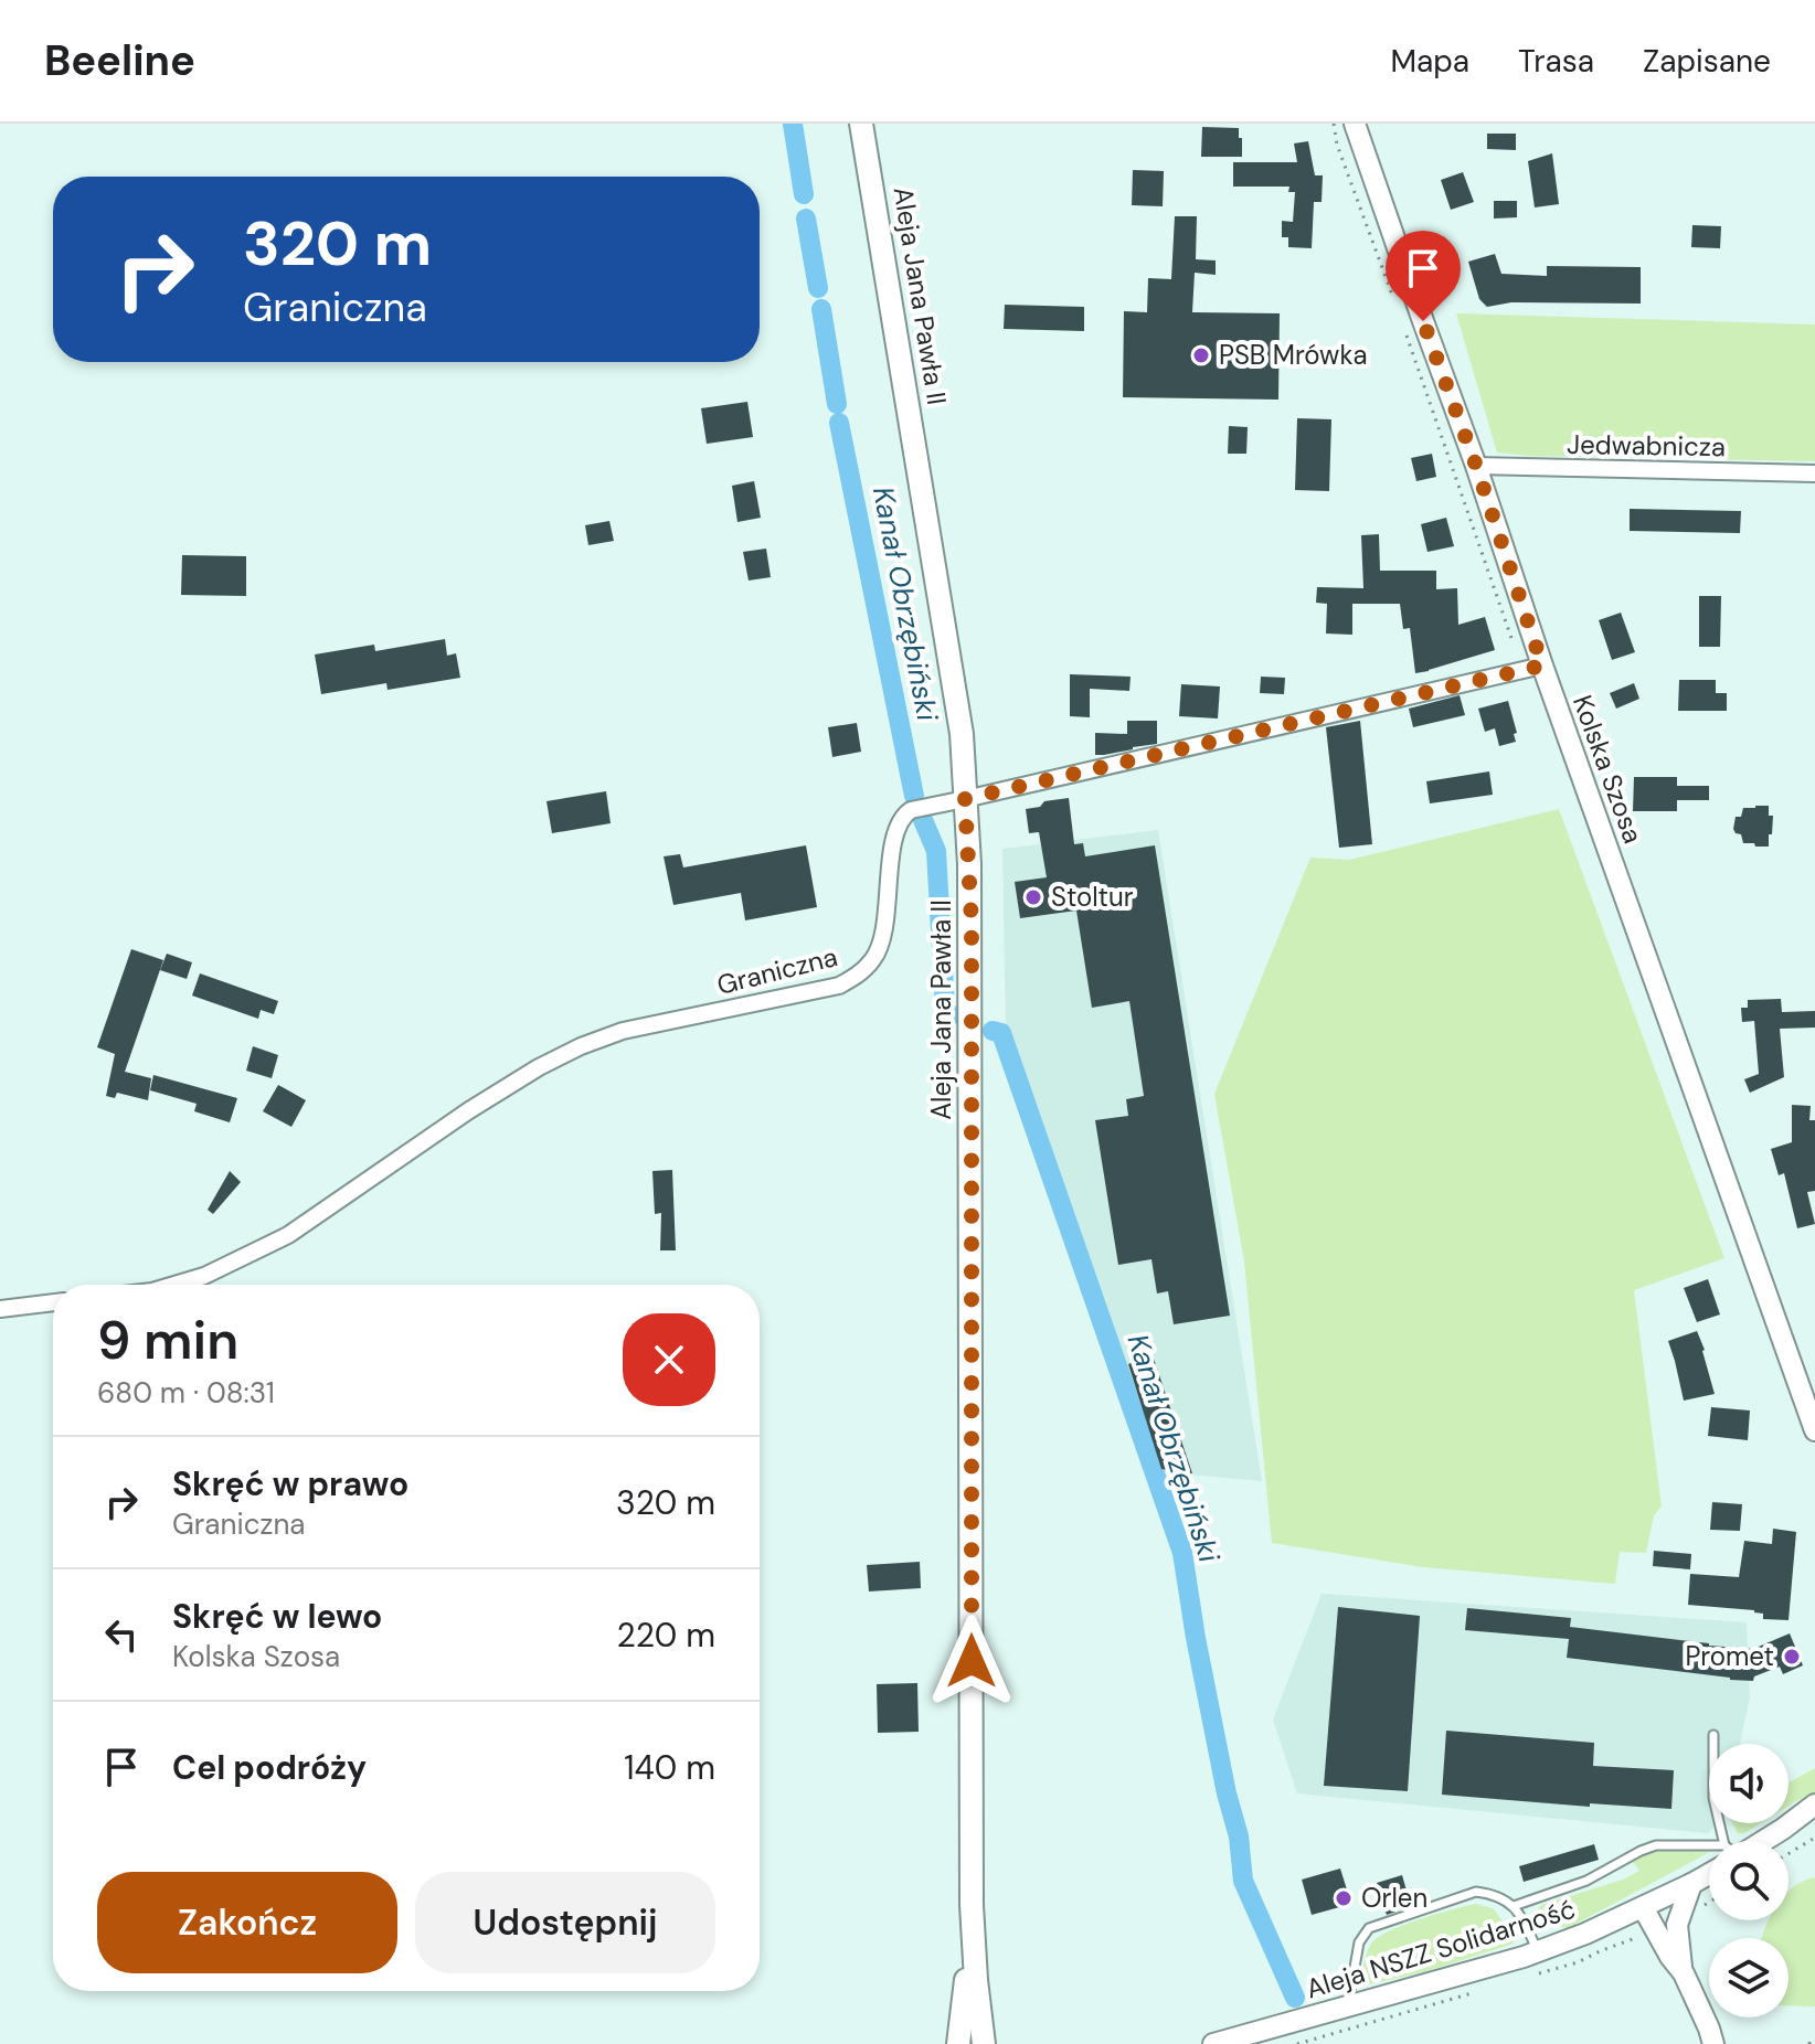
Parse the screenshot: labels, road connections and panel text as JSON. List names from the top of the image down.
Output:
{
  "streets": {
    "main road": ["Aleja Jana Pawła II"],
    "street": [
      "Jedwabnicza",
      "Kolska Szosa",
      "Graniczna",
      "Aleja NSZZ Solidarność"
    ]
  },
  "crossings": [
    ["Aleja Jana Pawła II", "Graniczna"],
    ["Jedwabnicza", "Kolska Szosa"],
    ["Kolska Szosa", "Graniczna"]
  ],
  "water": ["Kanał Obrzębiński"],
  "places": [
    "PSB Mrówka",
    "Stoltur",
    "Promet",
    "Orlen"
  ],
  "page": {
    "header": "Beeline",
    "nav": ["Mapa", "Trasa", "Zapisane"],
    "turn": ["320 m", "Graniczna"],
    "heading": ["9 min", "680 m · 08:31"],
    "list": [
      {
        "name": "Skręć w prawo",
        "note": "Graniczna",
        "value": "320 m"
      },
      {
        "name": "Skręć w lewo",
        "note": "Kolska Szosa",
        "value": "220 m"
      },
      {
        "name": "Cel podróży",
        "value": "140 m"
      }
    ],
    "buttons": ["Zakończ", "Udostępnij"]
  }
}
